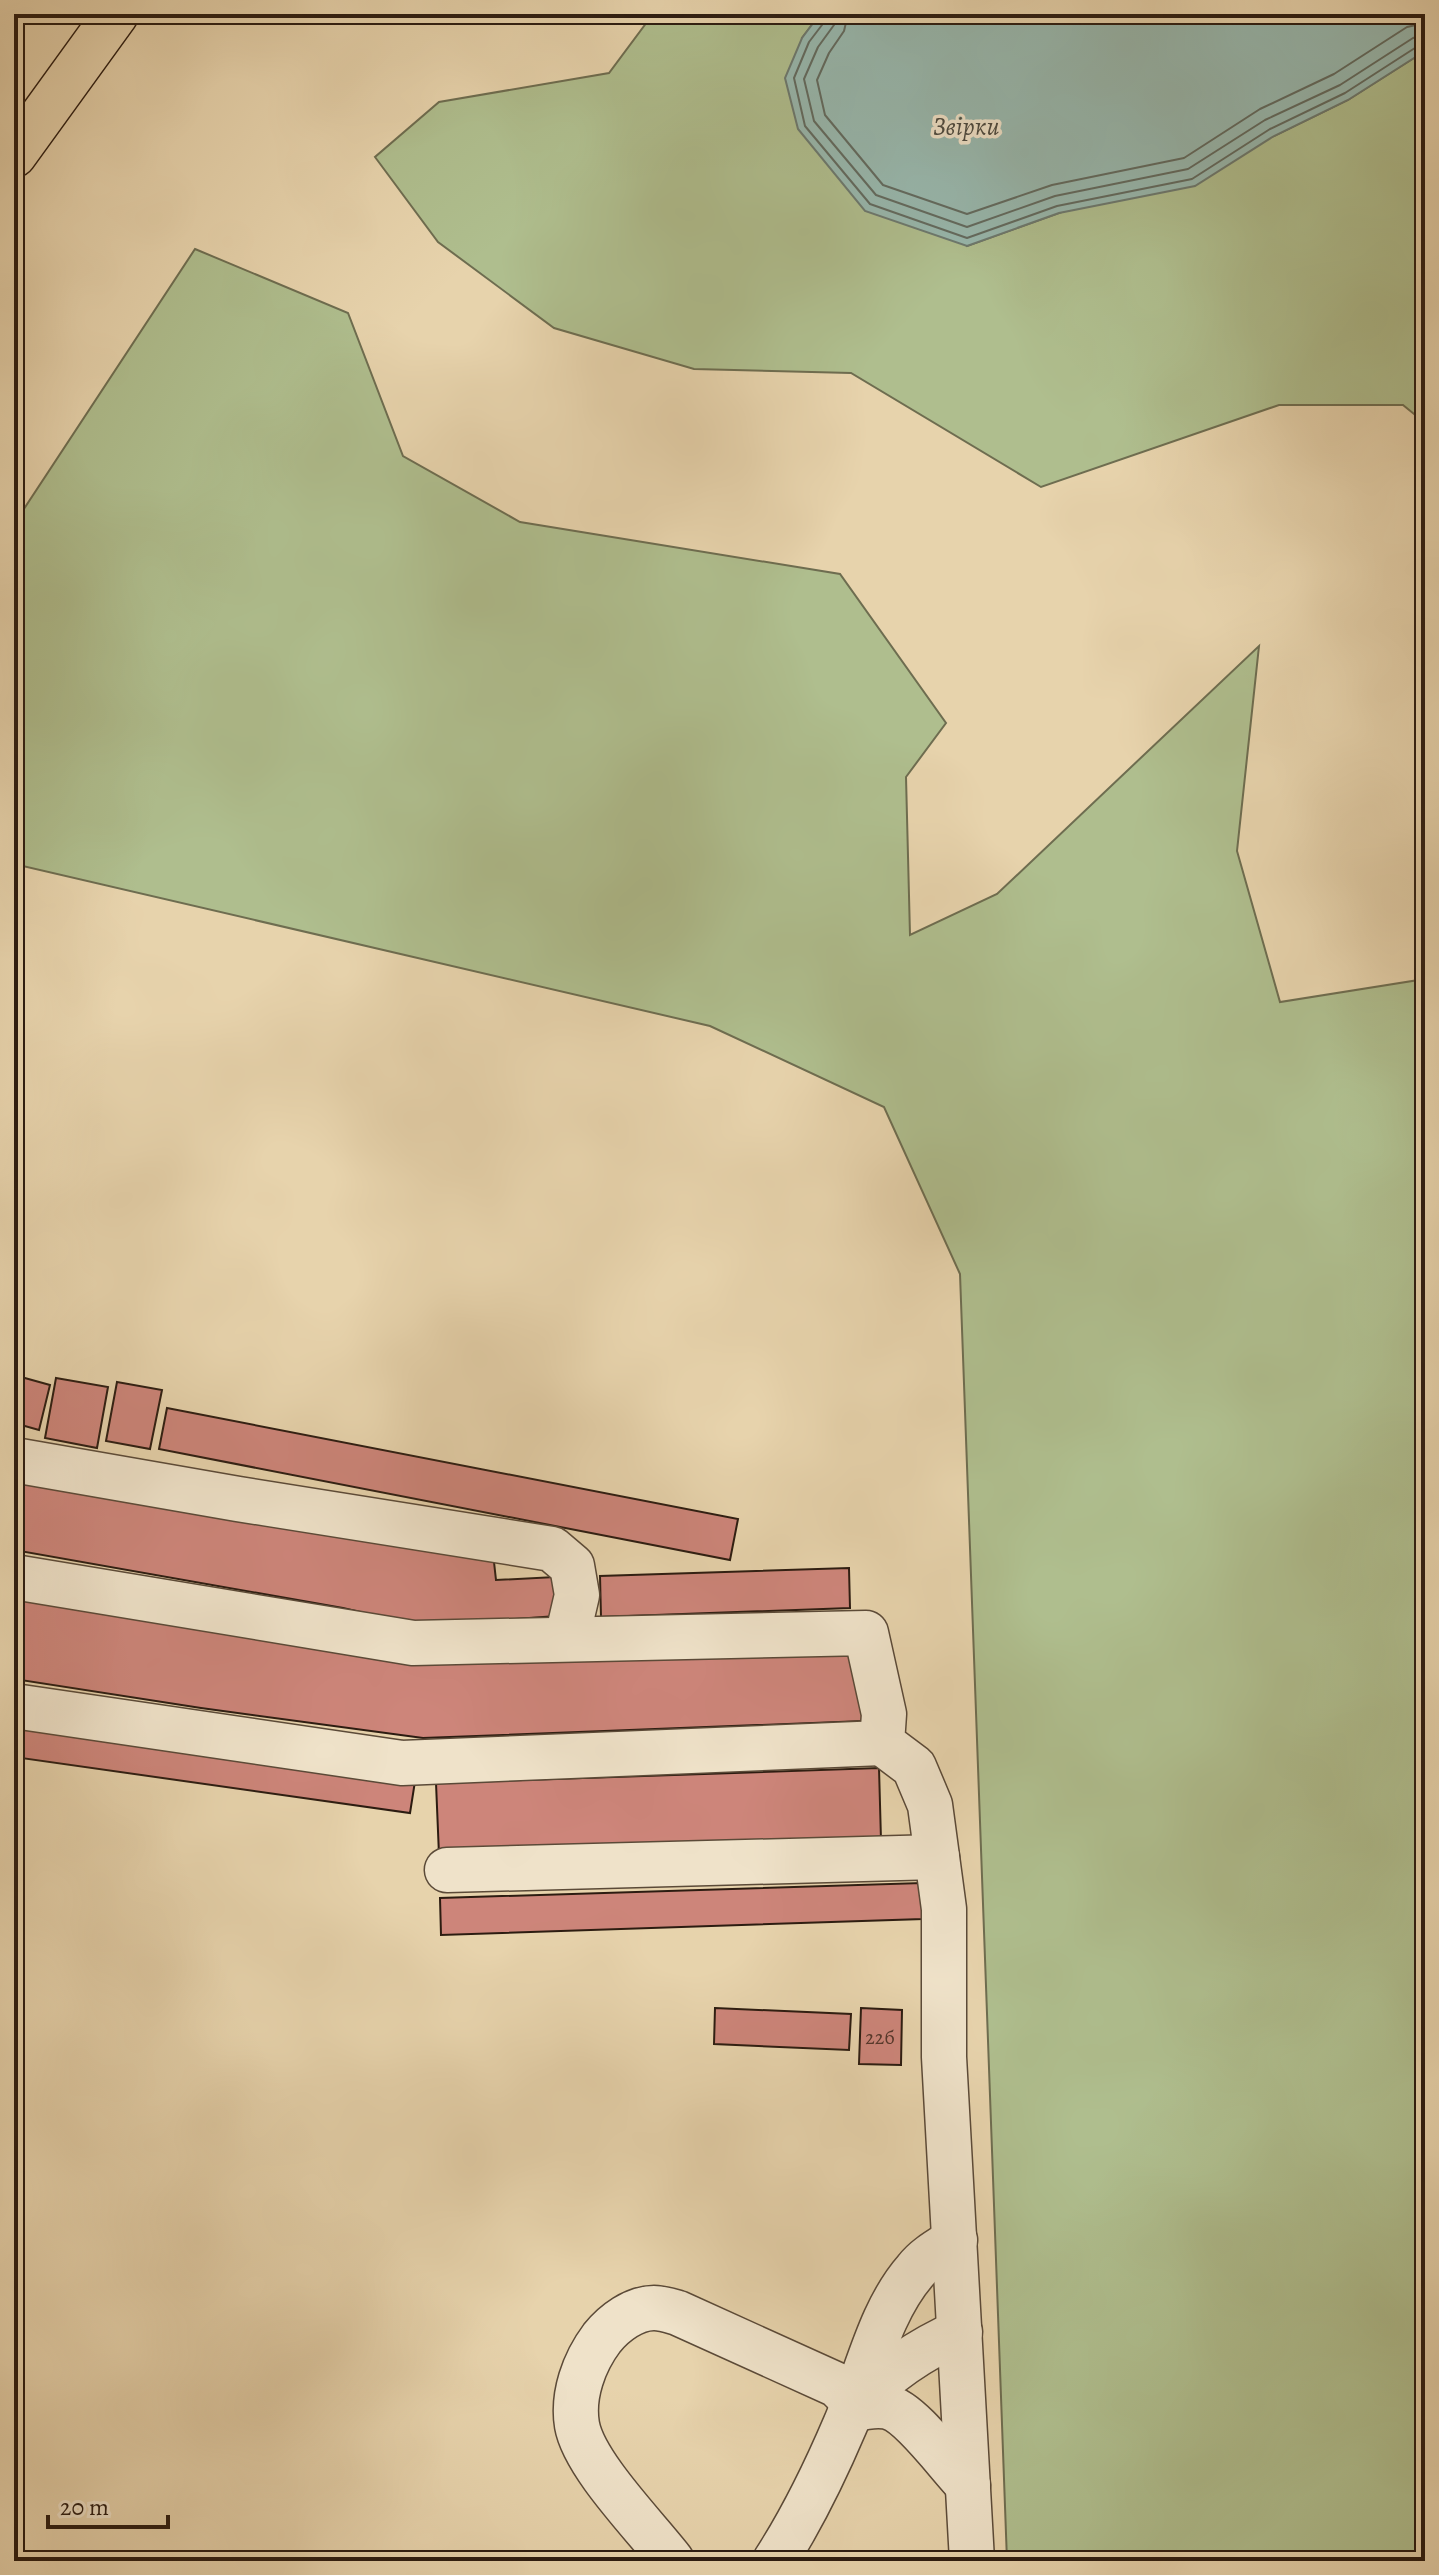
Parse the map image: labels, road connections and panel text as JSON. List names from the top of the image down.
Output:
{
  "water": ["Звірки"],
  "house_numbers": ["22б"],
  "scale_bar": "20 m"
}
